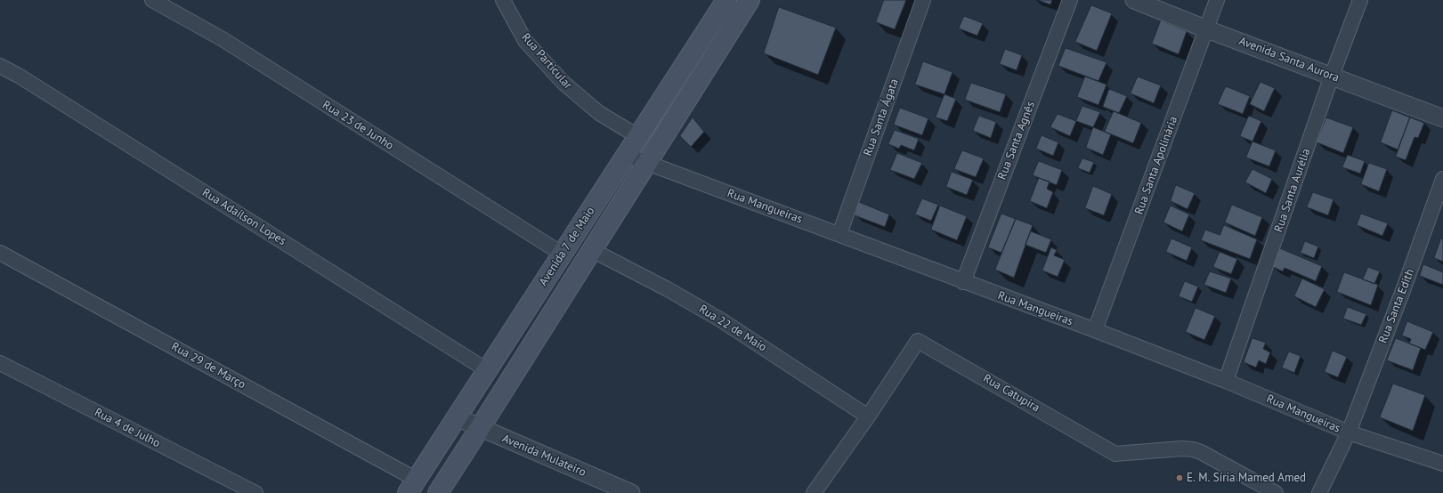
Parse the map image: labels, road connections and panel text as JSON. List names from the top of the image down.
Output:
{
  "streets": {
    "main road": ["Avenida 7 de Maio"],
    "street": [
      "Avenida Santa Aurora",
      "Rua Particular",
      "Rua Santa Ágata",
      "Rua 23 de Junho",
      "Rua Santa Agnês",
      "Rua Santa Apolinária",
      "Rua Santa Aurélia",
      "Rua Mangueiras",
      "Rua Adaílson Lopes",
      "Rua Santa Edith",
      "Rua 22 de Maio",
      "Rua 29 de Março",
      "Rua Catupira",
      "Rua 4 de Julho",
      "Avenida Mulateiro"
    ]
  },
  "crossings": [
    ["Avenida Santa Aurora", "Rua Santa Apolinária"],
    ["Avenida Santa Aurora", "Rua Santa Aurélia"],
    ["Rua Particular", "Avenida 7 de Maio"],
    ["Rua Santa Ágata", "Rua Mangueiras"],
    ["Rua 23 de Junho", "Avenida 7 de Maio"],
    ["Rua Santa Agnês", "Rua Mangueiras"],
    ["Rua Santa Apolinária", "Rua Mangueiras"],
    ["Rua Santa Aurélia", "Rua Mangueiras"],
    ["Rua Mangueiras", "Avenida 7 de Maio"],
    ["Rua Mangueiras", "Rua Santa Edith"],
    ["Rua Adaílson Lopes", "Avenida 7 de Maio"],
    ["Avenida 7 de Maio", "Rua 22 de Maio"],
    ["Avenida 7 de Maio", "Rua 29 de Março"],
    ["Avenida 7 de Maio", "Avenida Mulateiro"],
    ["Rua 22 de Maio", "Rua Catupira"]
  ],
  "places": ["E. M. Síria Mamed Amed"]
}
